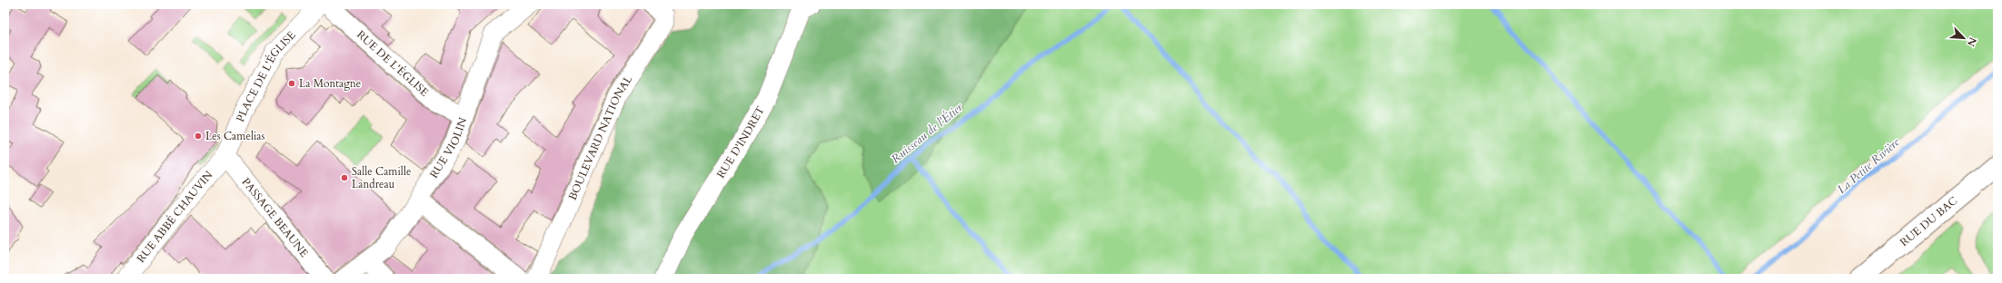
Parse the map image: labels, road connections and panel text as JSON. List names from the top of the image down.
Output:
{
  "streets": {
    "main road": ["RUE DU BAC"],
    "street": [
      "RUE DE L'ÉGLISE",
      "PLACE DE L'ÉGLISE",
      "BOULEVARD NATIONAL",
      "RUE D'INDRET",
      "RUE VIOLIN",
      "RUE ABBÉ CHAUVIN",
      "PASSAGE BEAUNE"
    ]
  },
  "crossings": [
    ["RUE DE L'ÉGLISE", "RUE VIOLIN"],
    ["PLACE DE L'ÉGLISE", "RUE ABBÉ CHAUVIN"],
    ["PLACE DE L'ÉGLISE", "PASSAGE BEAUNE"],
    ["RUE ABBÉ CHAUVIN", "PASSAGE BEAUNE"]
  ],
  "water": ["Ruisseau de l'Étier", "La Petite Rivière"],
  "places": ["La Montagne", "Les Camelias", "Salle Camille Landreau"],
  "north": "bottom right"
}
